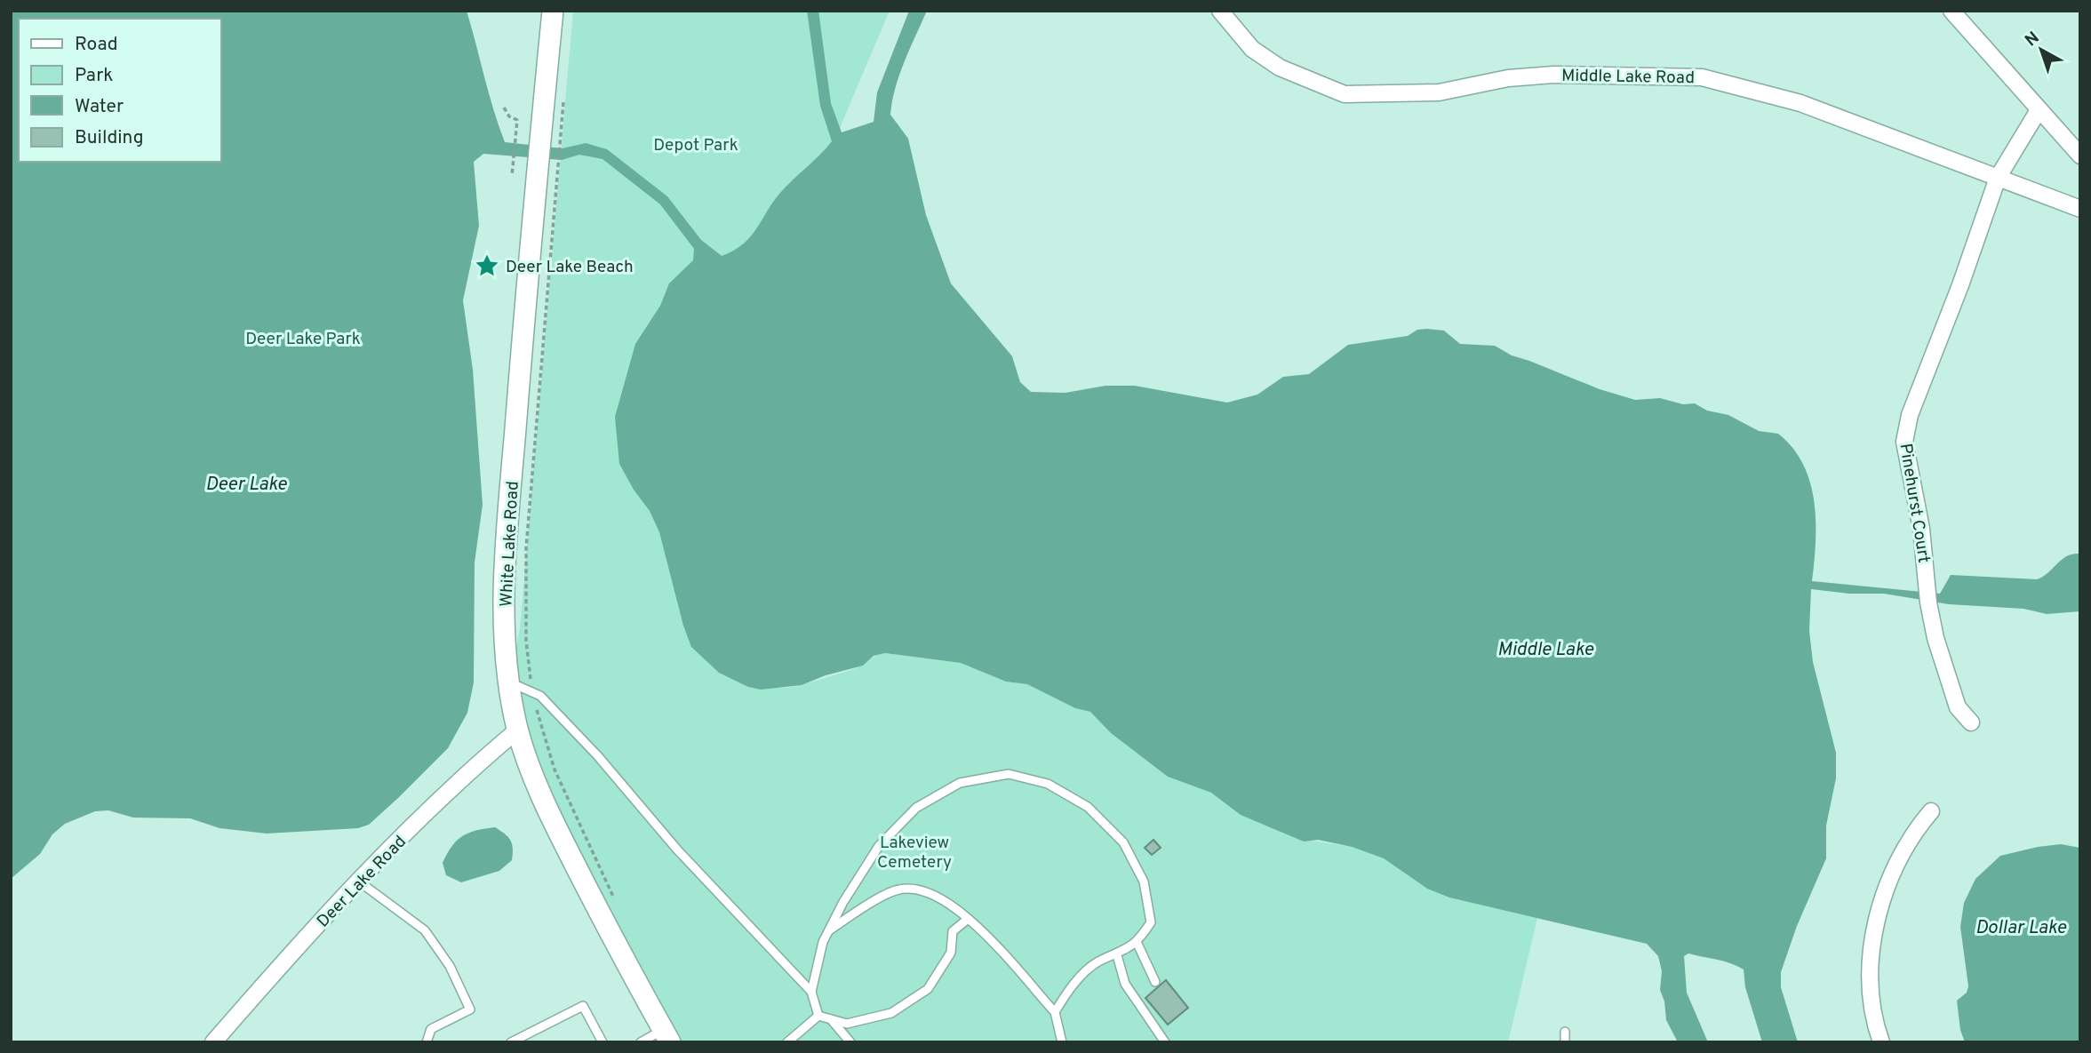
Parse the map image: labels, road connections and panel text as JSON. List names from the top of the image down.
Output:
{
  "streets": {
    "street": [
      "Middle Lake Road",
      "Pinehurst Court",
      "White Lake Road",
      "Deer Lake Road"
    ]
  },
  "crossings": [
    ["Middle Lake Road", "Pinehurst Court"],
    ["White Lake Road", "Deer Lake Road"]
  ],
  "water": ["Deer Lake", "Middle Lake", "Dollar Lake"],
  "parks": ["Depot Park", "Deer Lake Park", "Lakeview Cemetery"],
  "places": {
    "place": ["Deer Lake Beach"]
  },
  "legend": [
    "Road",
    "Park",
    "Water",
    "Building"
  ],
  "north": "top left"
}
